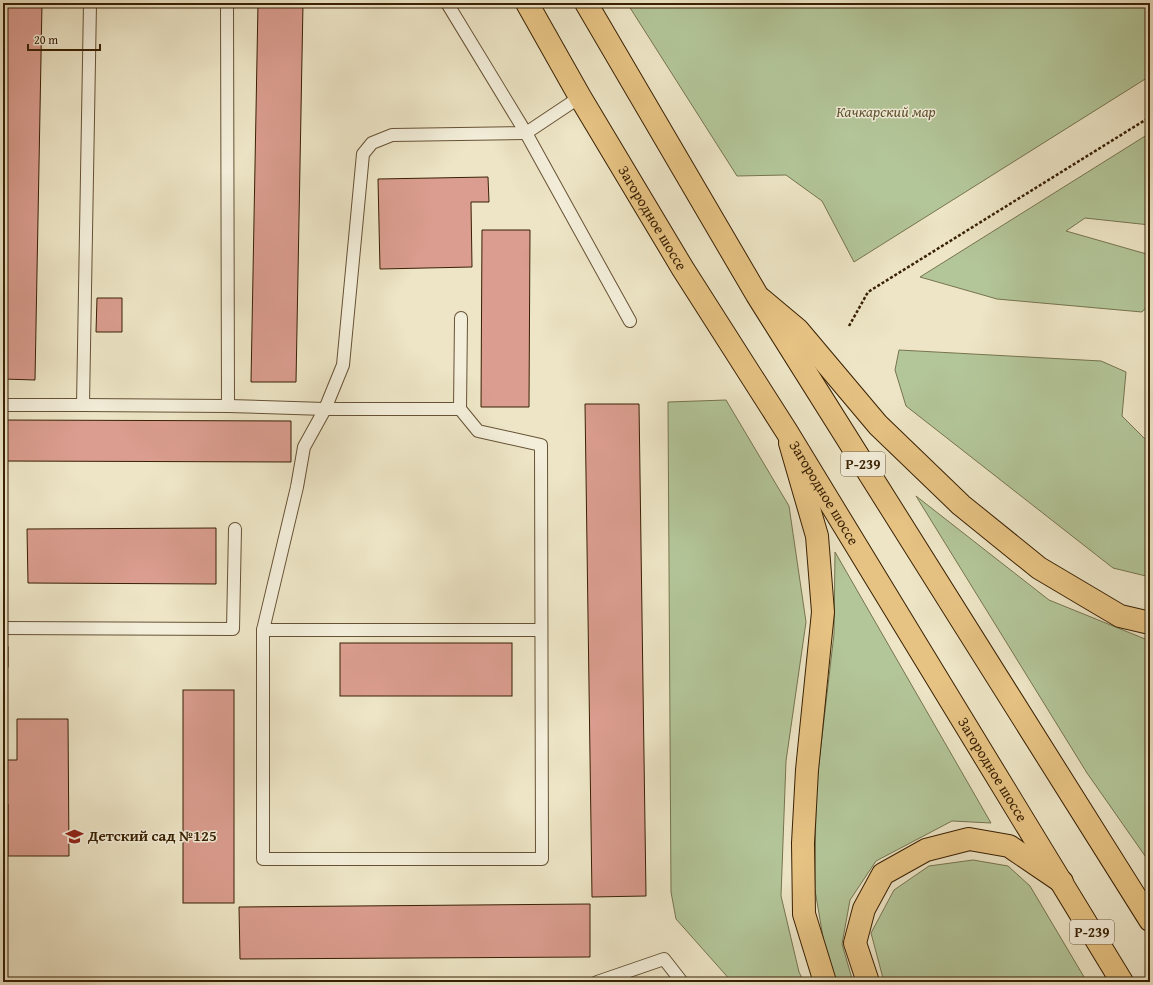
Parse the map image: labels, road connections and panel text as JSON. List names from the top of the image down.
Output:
{
  "streets": {
    "main road": ["Загородное шоссе", "Р-239"]
  },
  "parks": ["Качкарский мар"],
  "places": {
    "school or university": ["Детский сад №125"]
  },
  "scale_bar": "20 m"
}
